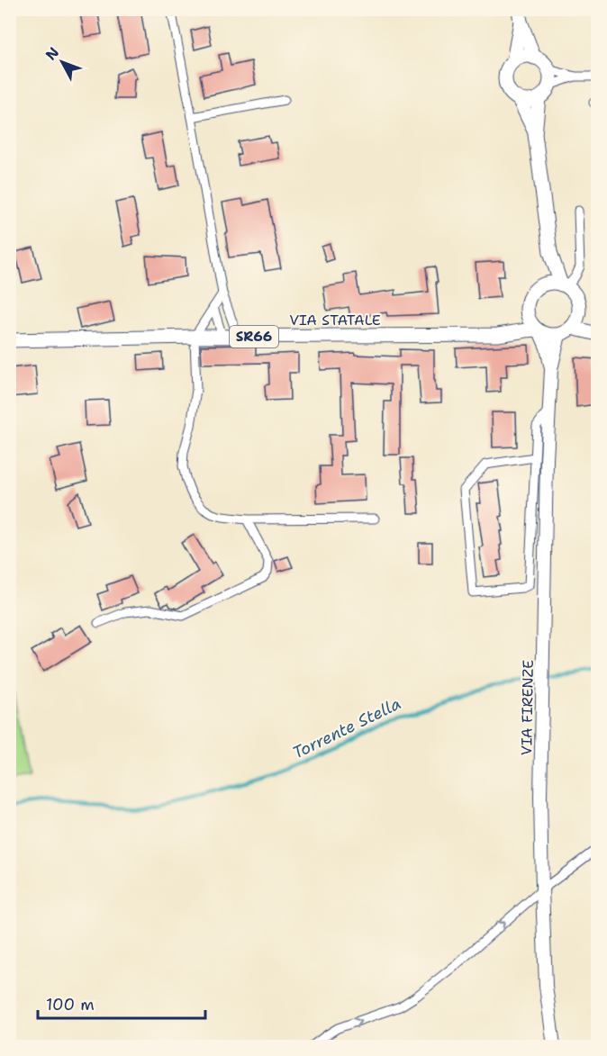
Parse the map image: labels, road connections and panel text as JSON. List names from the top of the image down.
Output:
{
  "streets": {
    "main road": ["VIA STATALE", "SR66"],
    "street": ["VIA FIRENZE"]
  },
  "crossings": [
    ["VIA STATALE", "SR66"]
  ],
  "water": ["Torrente Stella"],
  "scale_bar": "100 m",
  "north": "top left"
}
